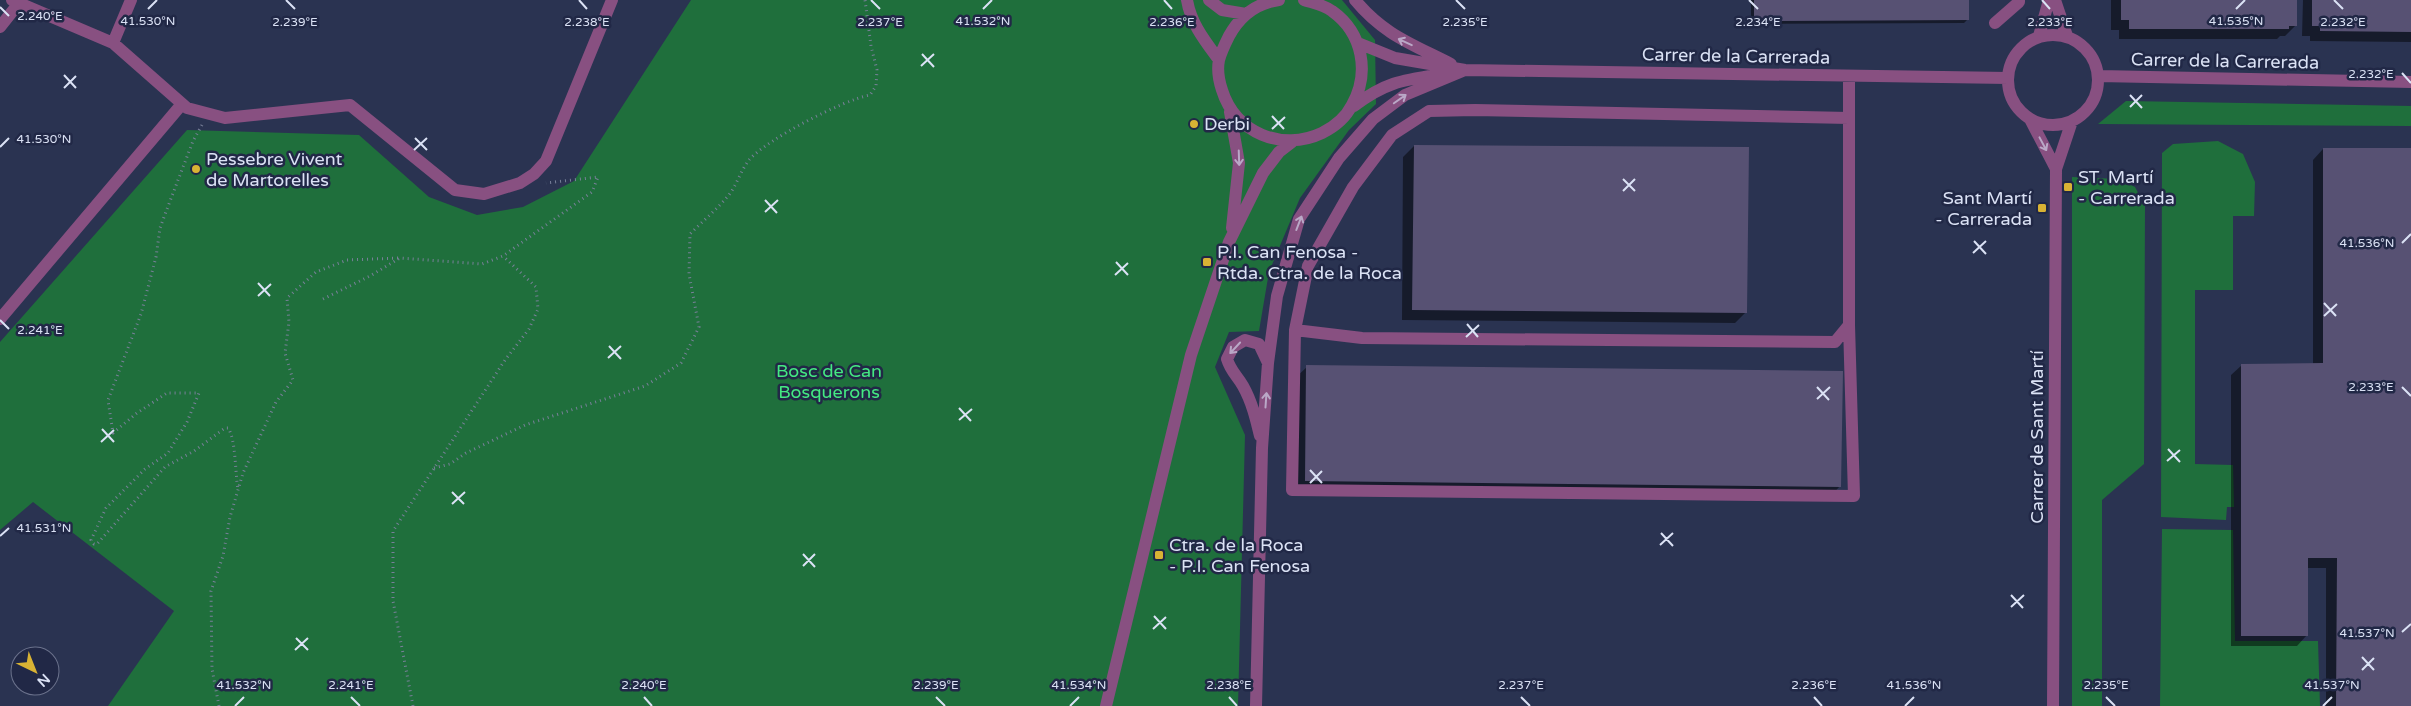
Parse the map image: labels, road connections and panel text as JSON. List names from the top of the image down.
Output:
{
  "streets": {
    "street": ["Carrer de la Carrerada", "Carrer de Sant Martí"]
  },
  "crossings": [
    ["Carrer de la Carrerada", "Carrer de Sant Martí"]
  ],
  "parks": ["Bosc de Can Bosquerons"],
  "places": {
    "other": ["Derbi", "Pessebre Vivent de Martorelles"],
    "transit": [
      "ST. Martí - Carrerada",
      "Sant Martí - Carrerada",
      "P.I. Can Fenosa - Rtda. Ctra. de la Roca",
      "Ctra. de la Roca - P.I. Can Fenosa"
    ]
  },
  "north": "bottom right",
  "coordinates": [
    "2.240°E",
    "41.530°N",
    "41.532°N",
    "41.535°N",
    "2.239°E",
    "2.238°E",
    "2.237°E",
    "2.236°E",
    "2.235°E",
    "2.234°E",
    "2.233°E",
    "2.232°E",
    "41.536°N",
    "2.241°E",
    "41.531°N",
    "41.537°N",
    "41.534°N"
  ]
}
